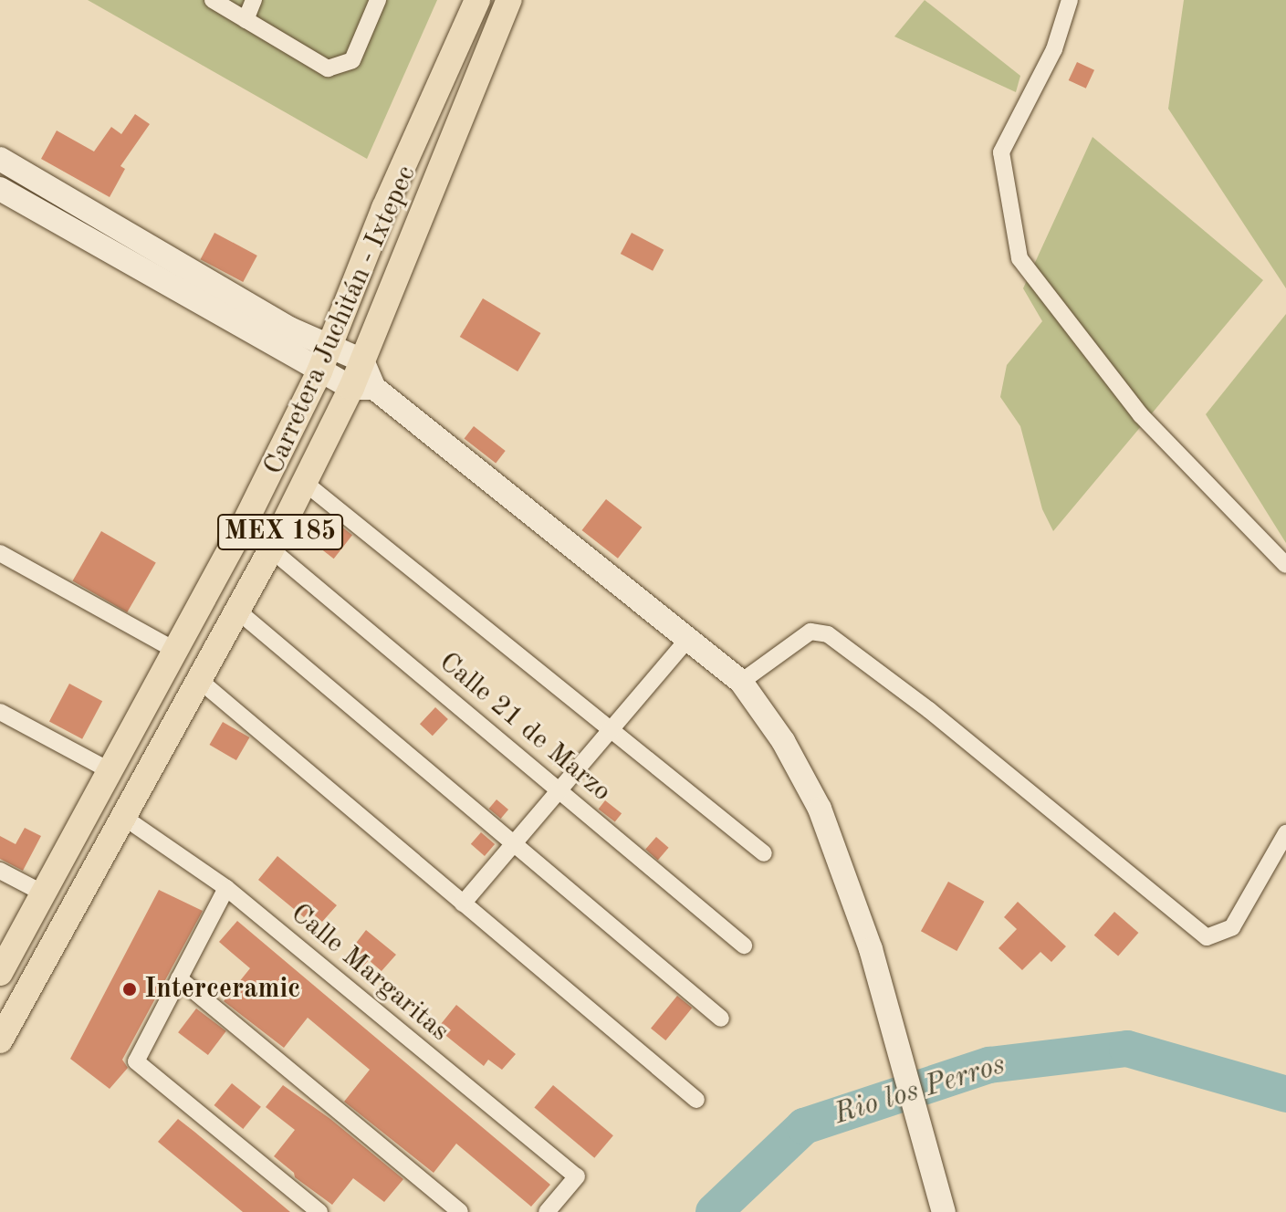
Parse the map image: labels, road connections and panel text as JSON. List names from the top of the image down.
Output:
{
  "streets": {
    "main road": ["Carretera Juchitán - Ixtepec", "MEX 185"],
    "street": ["Calle 21 de Marzo", "Calle Margaritas"]
  },
  "crossings": [
    ["Carretera Juchitán - Ixtepec", "Calle 21 de Marzo"],
    ["Carretera Juchitán - Ixtepec", "Calle Margaritas"]
  ],
  "water": ["Rio los Perros"],
  "places": ["Interceramic"]
}
